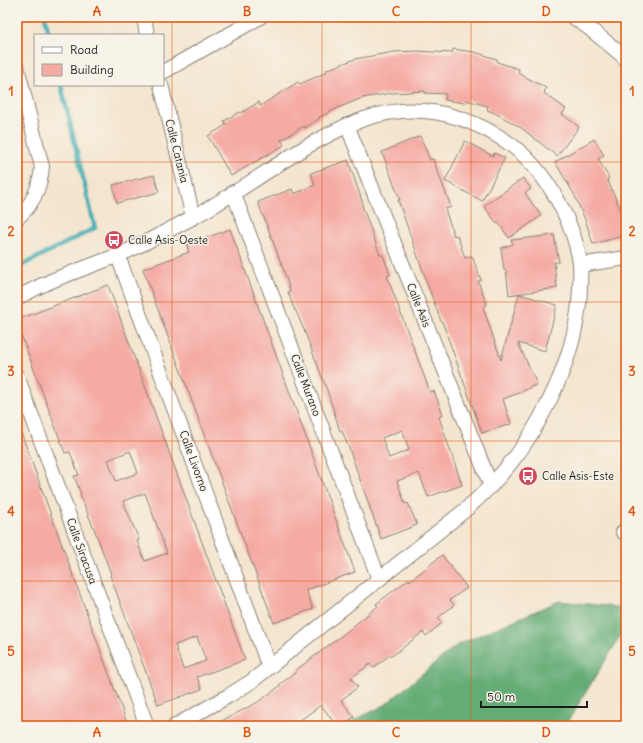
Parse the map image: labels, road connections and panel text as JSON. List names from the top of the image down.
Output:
{
  "streets": {
    "street": [
      "Calle Catania",
      "Calle Asis",
      "Calle Murano",
      "Calle Livorno",
      "Calle Siracusa"
    ]
  },
  "places": {
    "bus stop": ["Calle Asis-Oeste", "Calle Asis-Este"]
  },
  "legend": ["Road", "Building"],
  "scale_bar": "50 m",
  "grid": {
    "columns": [
      "A",
      "B",
      "C",
      "D"
    ],
    "rows": [
      "1",
      "2",
      "3",
      "4",
      "5"
    ]
  }
}
